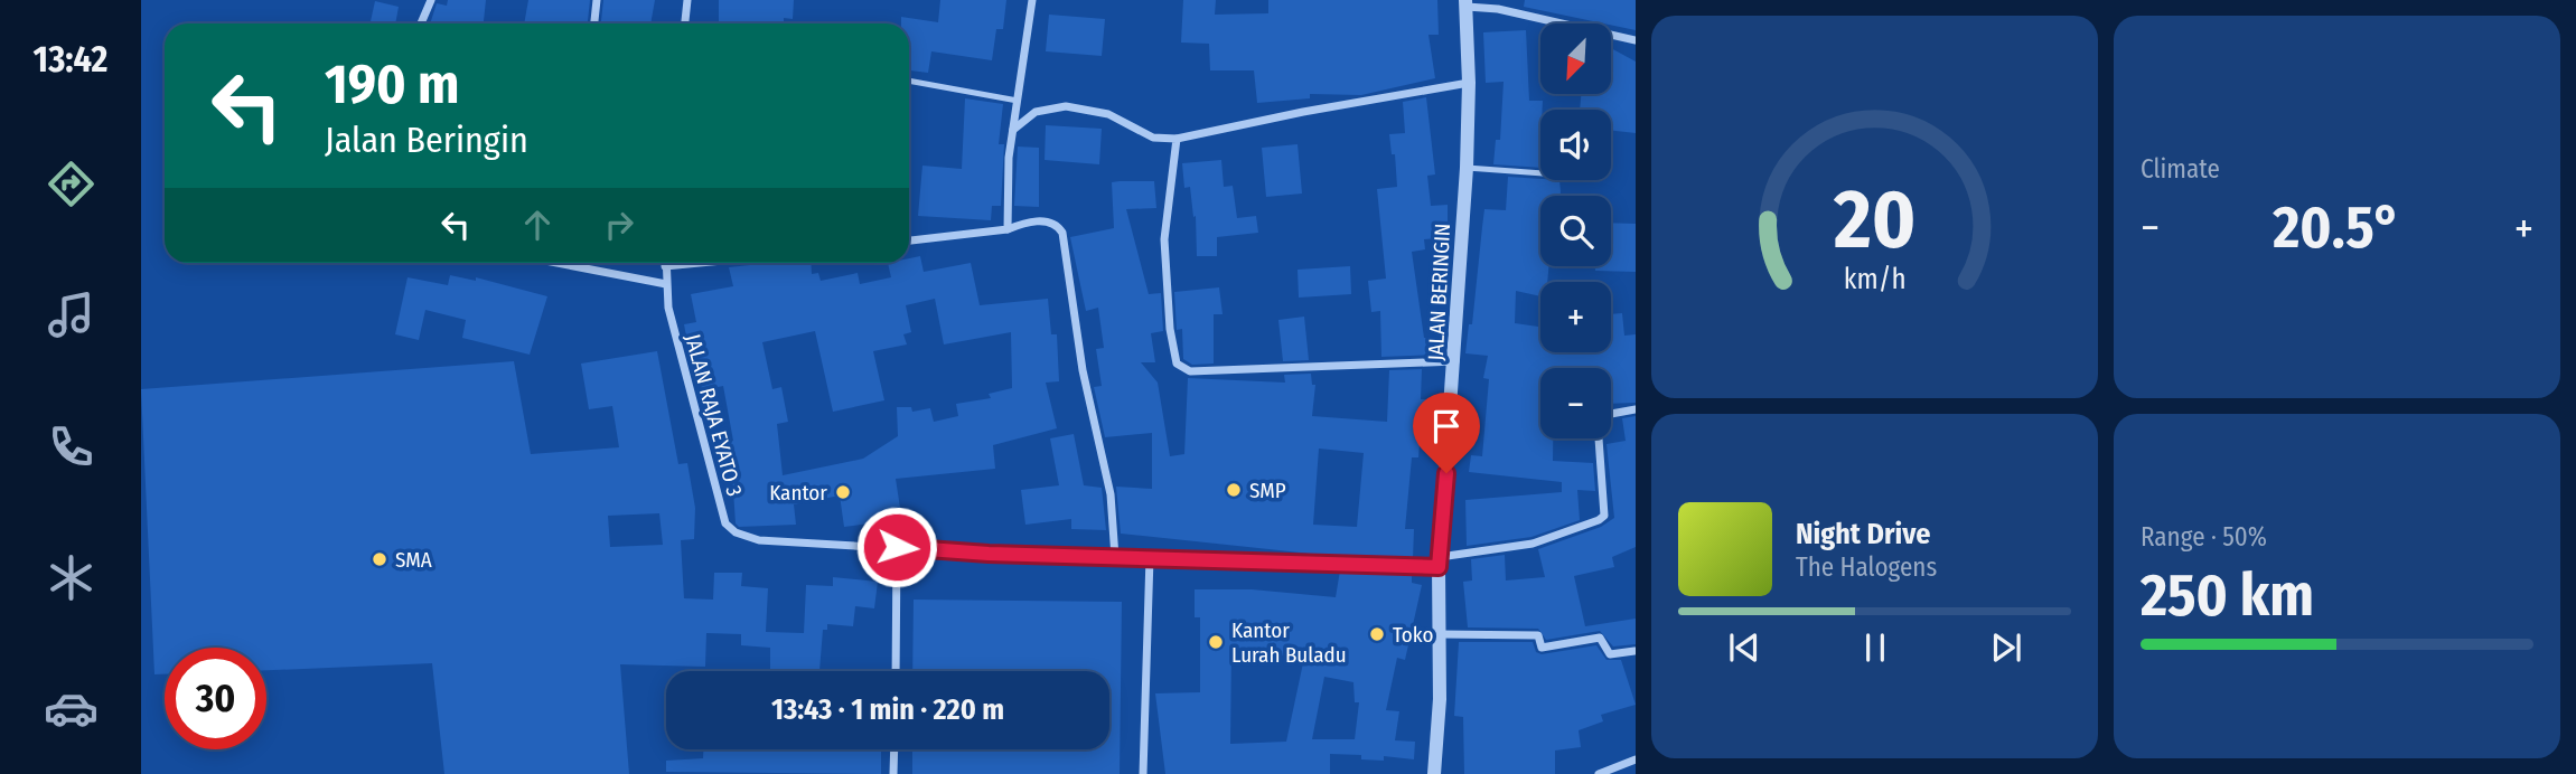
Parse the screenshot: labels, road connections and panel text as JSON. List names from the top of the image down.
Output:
{
  "streets": {
    "street": ["JALAN BERINGIN", "JALAN RAJA EYATO 3"]
  },
  "crossings": [
    ["JALAN BERINGIN", "JALAN RAJA EYATO 3"]
  ],
  "places": [
    "SMP",
    "Kantor",
    "SMA",
    "Toko",
    "Kantor Lurah Buladu"
  ],
  "north": "bottom left",
  "page": {
    "tabs": "13:42",
    "tile": [
      "Climate",
      ["Range · 50%", "250 km"]
    ],
    "map_buttons": ["+", "−"],
    "turn": ["190 m", "Jalan Beringin"],
    "heat": ["−", "20.5°", "+"],
    "song": ["Night Drive", "The Halogens"],
    "limit": "30",
    "trip": "13:43 · 1 min · 220 m",
    "gauge": ["20", "km/h"]
  }
}
